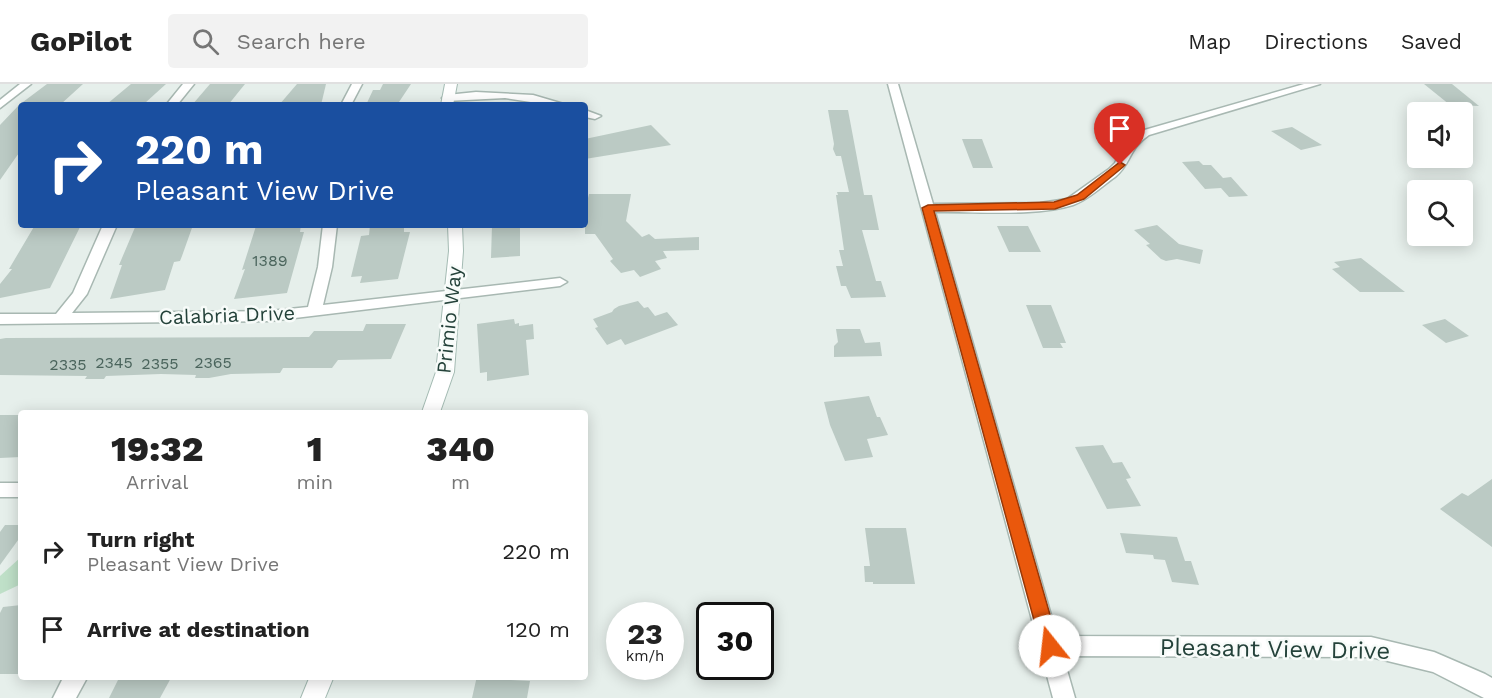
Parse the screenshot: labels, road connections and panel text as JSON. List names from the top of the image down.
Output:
{
  "streets": {
    "street": ["Calabria Drive", "Primio Way", "Pleasant View Drive"]
  },
  "crossings": [
    ["Calabria Drive", "Primio Way"]
  ],
  "house_numbers": [
    "1389",
    "2345",
    "2365",
    "2355",
    "2335"
  ],
  "page": {
    "header": "GoPilot",
    "search": "Search here",
    "nav": ["Map", "Directions", "Saved"],
    "turn": ["220 m", "Pleasant View Drive"],
    "eta": [
      "19:32",
      "Arrival",
      "1",
      "min",
      "340",
      "m"
    ],
    "list": [
      {
        "name": "Turn right",
        "note": "Pleasant View Drive",
        "value": "220 m"
      },
      {
        "name": "Arrive at destination",
        "value": "120 m"
      }
    ],
    "speed": "23 km/h",
    "limit": "30"
  }
}
